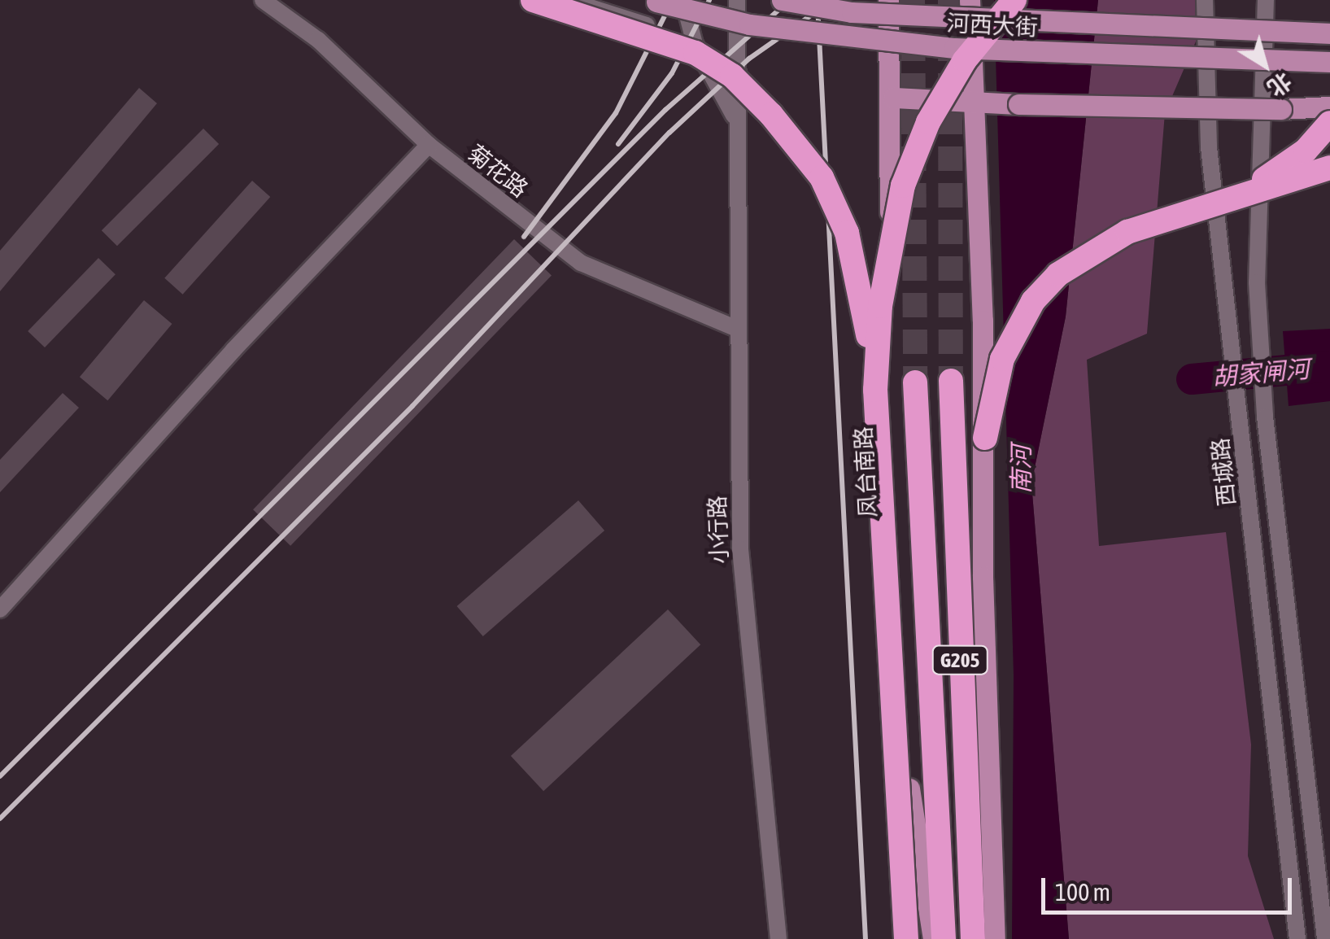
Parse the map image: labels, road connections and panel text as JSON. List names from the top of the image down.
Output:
{
  "streets": {
    "highway": ["G205"],
    "main road": ["河西大街", "凤台南路"],
    "street": ["菊花路", "西城路", "小行路"]
  },
  "crossings": [
    ["菊花路", "小行路"]
  ],
  "water": ["胡家闸河", "南河"],
  "scale_bar": "100 m",
  "north": "bottom right"
}
